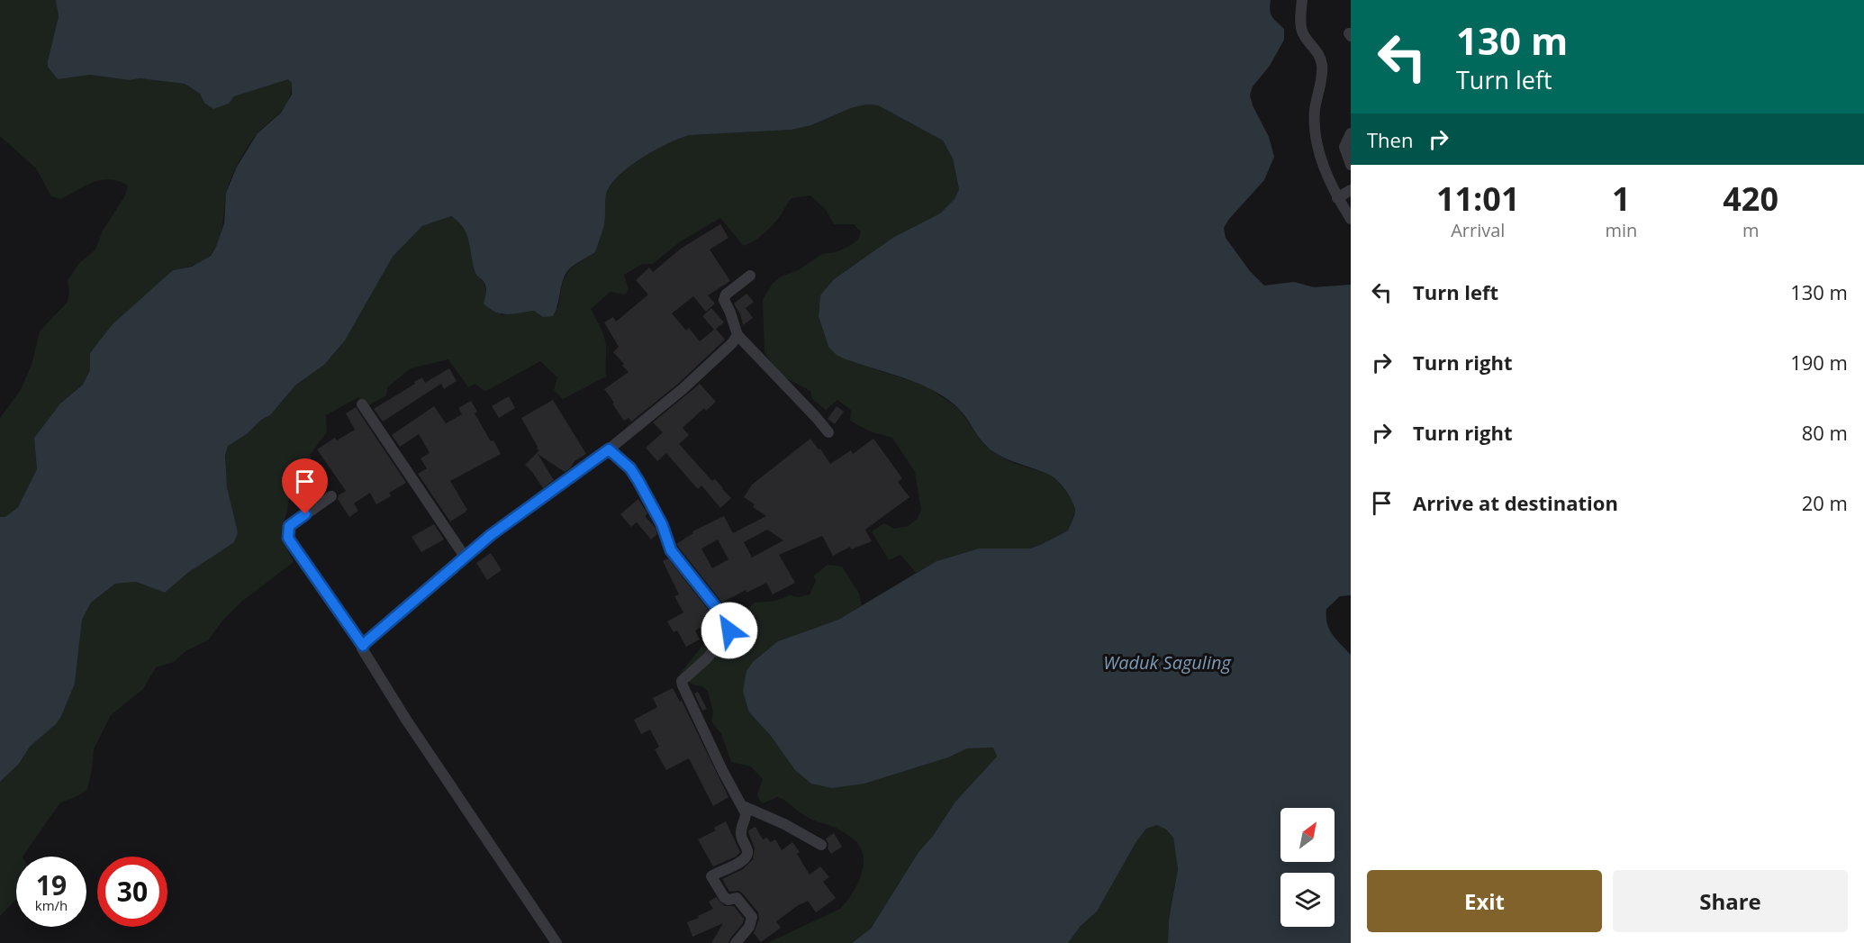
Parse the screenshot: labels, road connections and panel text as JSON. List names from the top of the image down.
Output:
{
  "water": ["Waduk Saguling"],
  "north": "top right",
  "page": {
    "turn": ["130 m", "Turn left"],
    "then": "Then",
    "eta": [
      "11:01",
      "Arrival",
      "1",
      "min",
      "420",
      "m"
    ],
    "list": [
      {
        "name": "Turn left",
        "value": "130 m"
      },
      {
        "name": "Turn right",
        "value": "190 m"
      },
      {
        "name": "Turn right",
        "value": "80 m"
      },
      {
        "name": "Arrive at destination",
        "value": "20 m"
      }
    ],
    "speed": "19 km/h",
    "limit": "30",
    "buttons": ["Exit", "Share"]
  }
}
